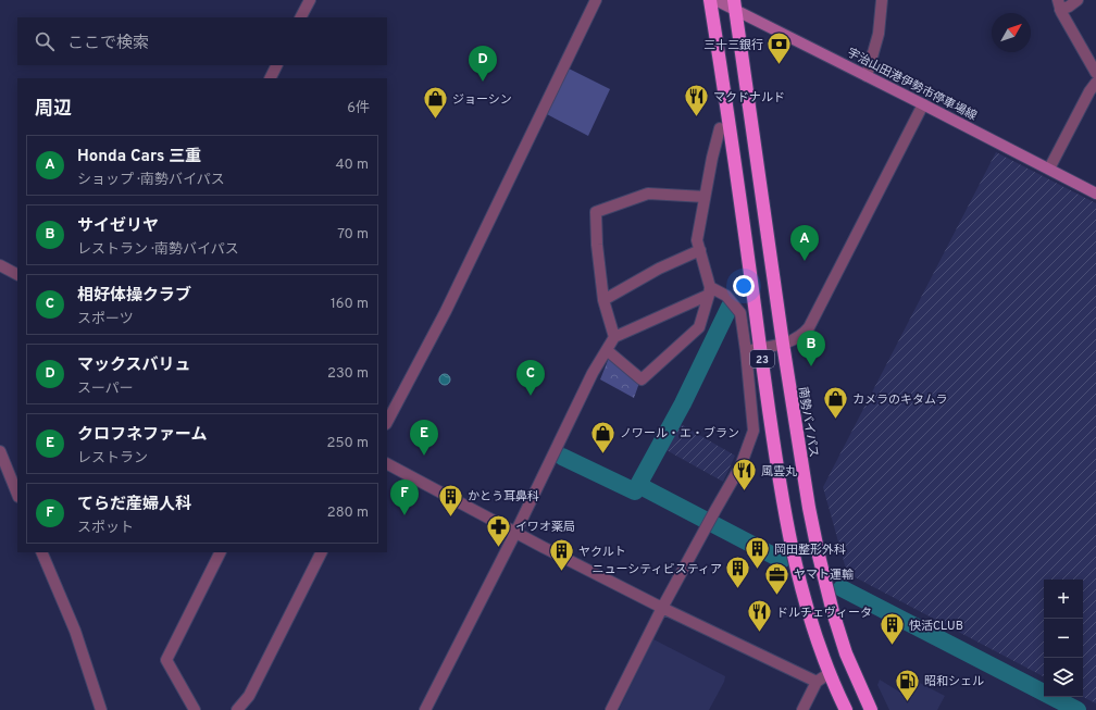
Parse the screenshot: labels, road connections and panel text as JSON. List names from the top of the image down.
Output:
{
  "streets": {
    "highway": ["23", "南勢バイパス"],
    "main road": ["宇治山田港伊勢市停車場線"]
  },
  "crossings": [
    ["宇治山田港伊勢市停車場線", "南勢バイパス"]
  ],
  "places": {
    "bank": ["三十三銀行"],
    "restaurant": ["マクドナルド", "風雲丸", "ドルチェヴィータ"],
    "shop": ["ジョーシン", "カメラのキタムラ", "ノワール・エ・ブラン"],
    "building": [
      "かとう耳鼻科",
      "岡田整形外科",
      "ヤクルト",
      "ニューシティビスティア",
      "快活CLUB"
    ],
    "pharmacy": ["イワオ薬局"],
    "office": ["ヤマト運輸"],
    "fuel station": ["昭和シェル"]
  },
  "north": "top right",
  "page": {
    "search": "ここで検索",
    "pins": [
      "D",
      "A",
      "B",
      "C",
      "E",
      "F"
    ],
    "heading": ["周辺", "6件"],
    "list": [
      {
        "mark": "A",
        "name": "Honda Cars 三重",
        "note": "ショップ · 南勢バイパス",
        "value": "40 m"
      },
      {
        "mark": "B",
        "name": "サイゼリヤ",
        "note": "レストラン · 南勢バイパス",
        "value": "70 m"
      },
      {
        "mark": "C",
        "name": "相好体操クラブ",
        "note": "スポーツ",
        "value": "160 m"
      },
      {
        "mark": "D",
        "name": "マックスバリュ",
        "note": "スーパー",
        "value": "230 m"
      },
      {
        "mark": "E",
        "name": "クロフネファーム",
        "note": "レストラン",
        "value": "250 m"
      },
      {
        "mark": "F",
        "name": "てらだ産婦人科",
        "note": "スポット",
        "value": "280 m"
      }
    ],
    "map_buttons": ["+", "−"]
  }
}
